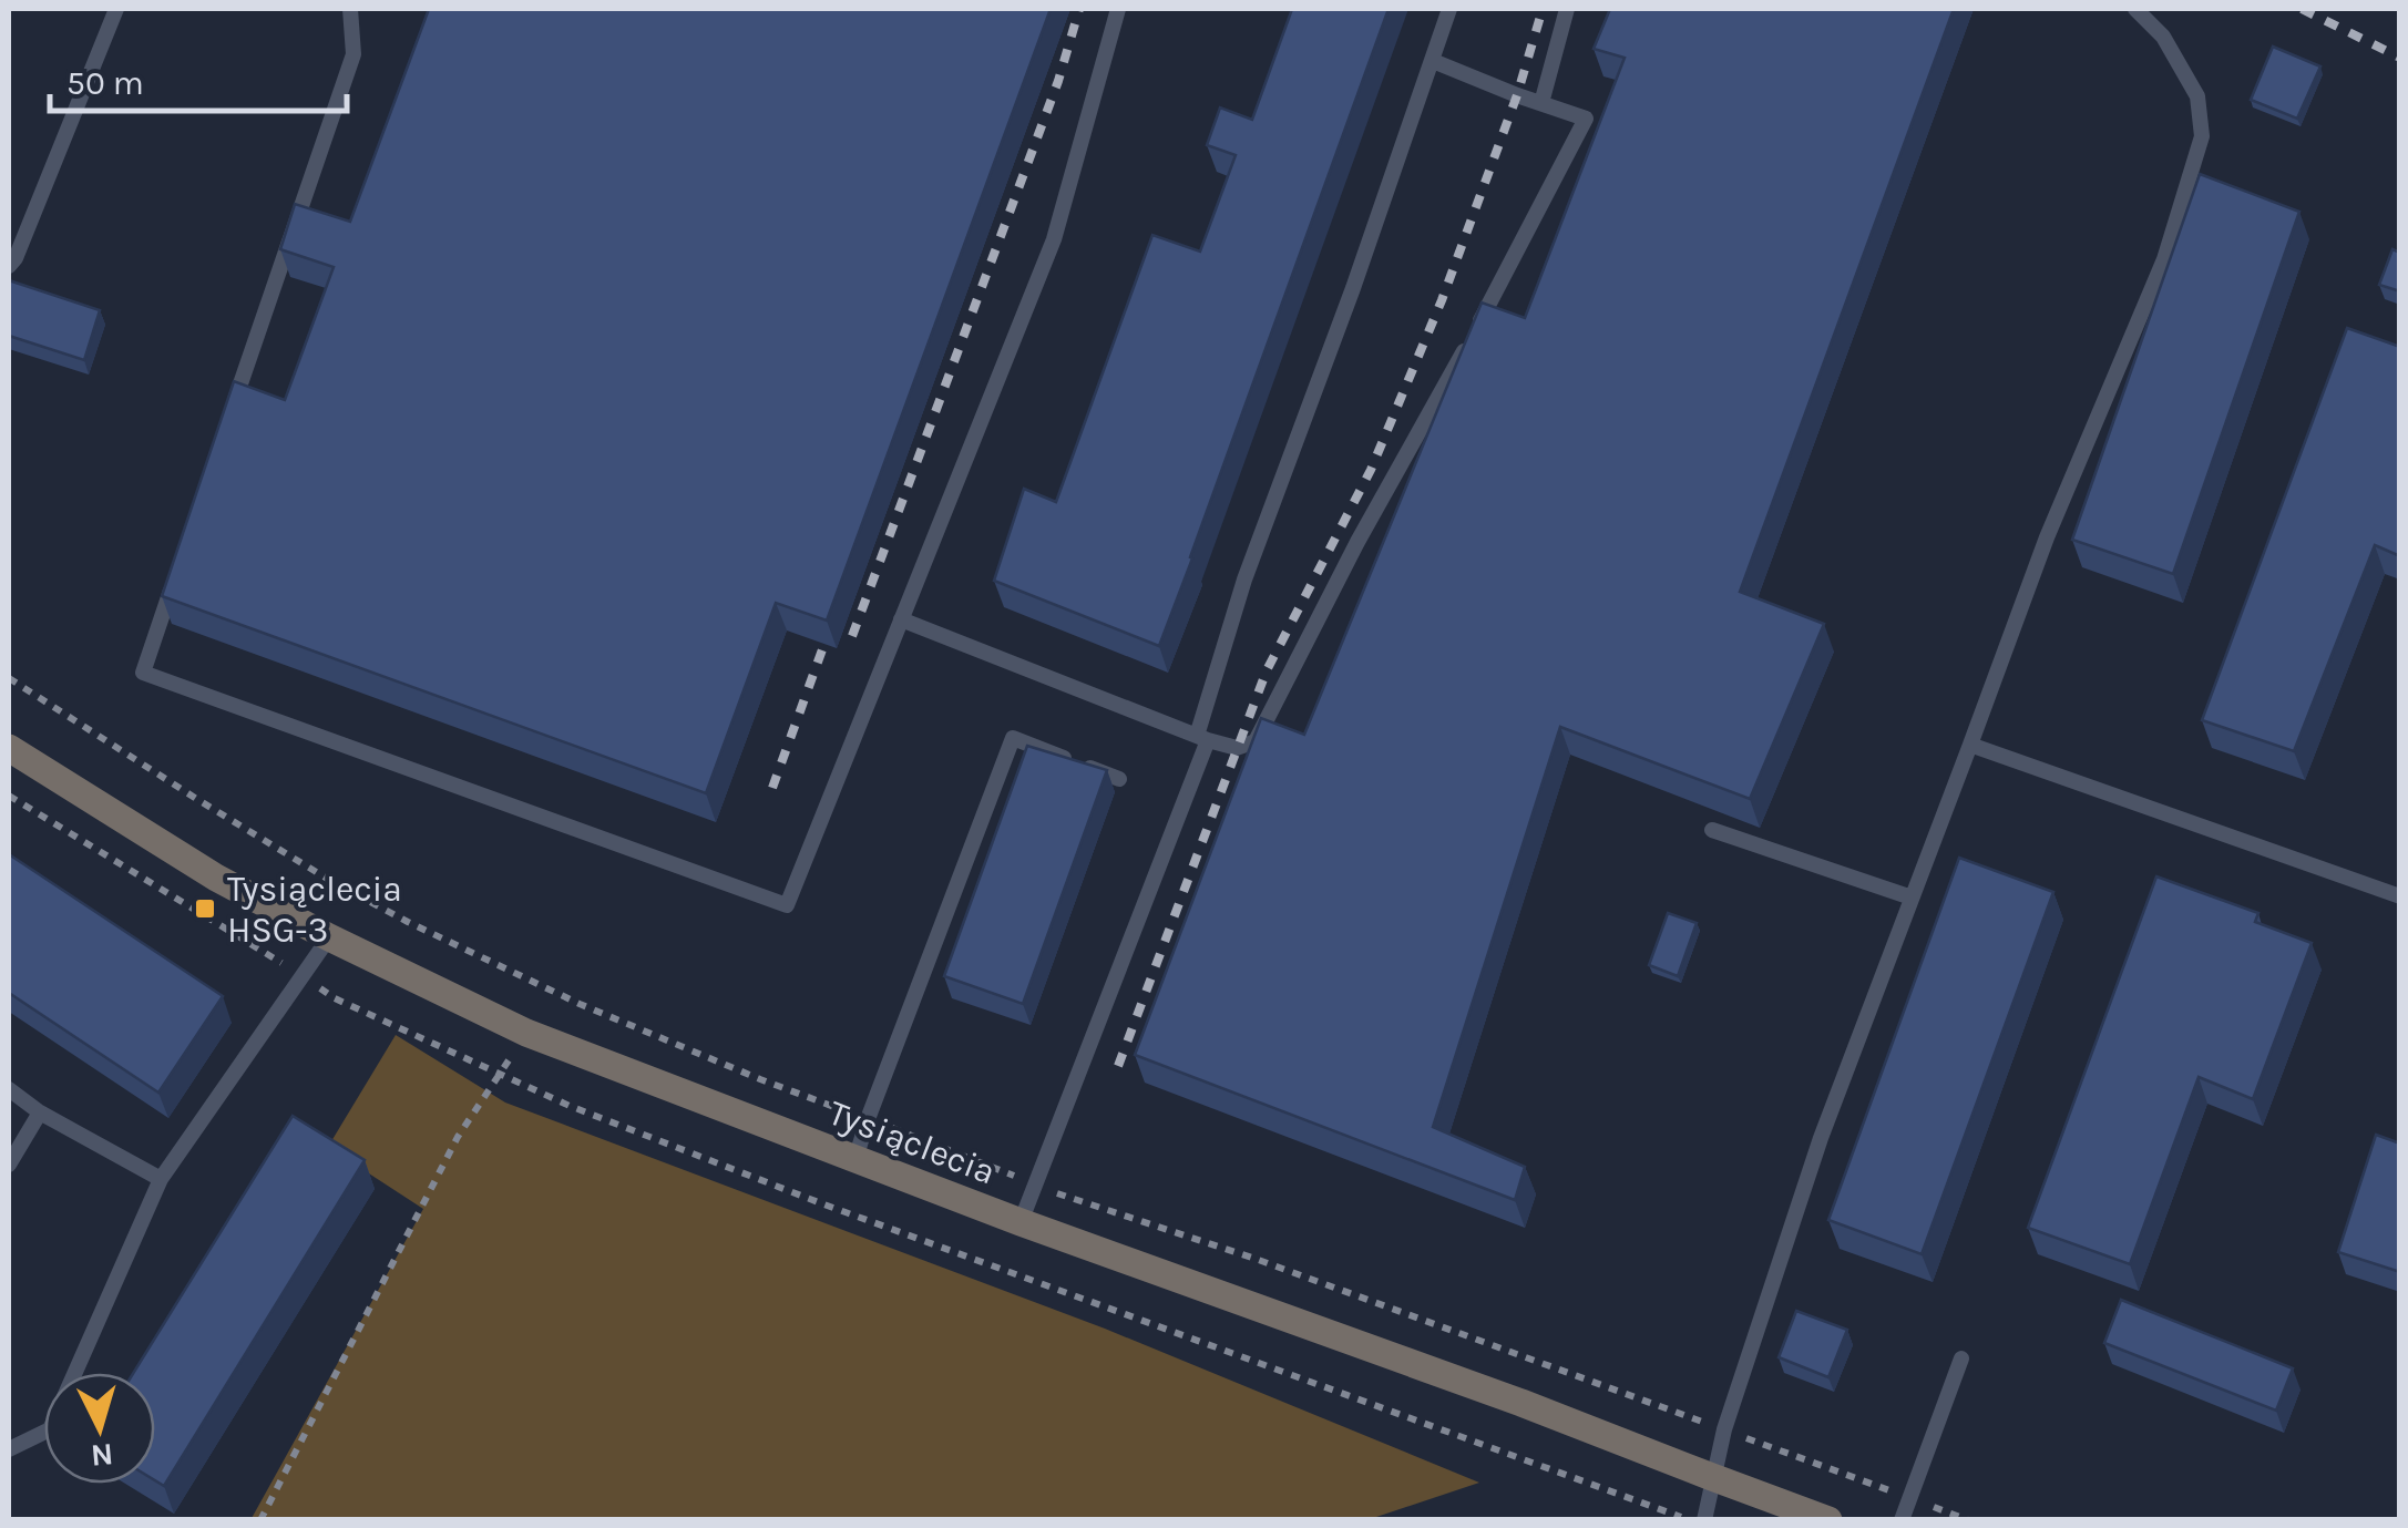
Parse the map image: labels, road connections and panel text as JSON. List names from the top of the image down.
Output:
{
  "streets": {
    "street": ["Tysiąclecia"]
  },
  "places": {
    "transit": ["Tysiąclecia HSG-3"]
  },
  "scale_bar": "50 m",
  "north": "bottom"
}
